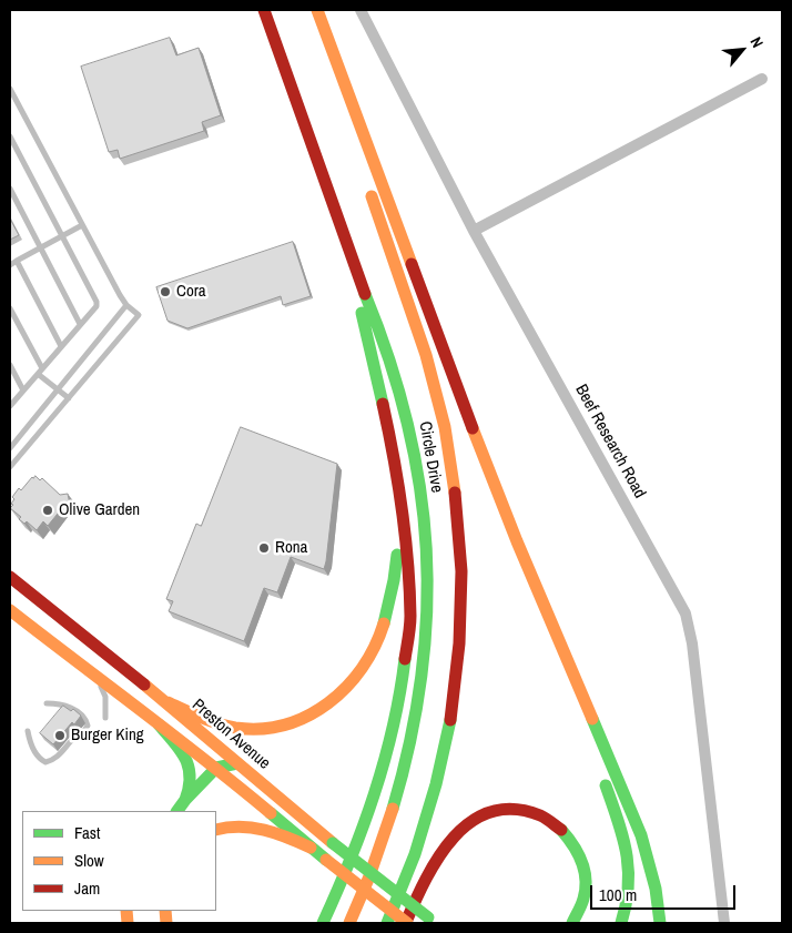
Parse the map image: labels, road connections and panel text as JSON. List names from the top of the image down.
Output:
{
  "streets": {
    "main road": ["Circle Drive", "Preston Avenue"],
    "street": ["Beef Research Road"]
  },
  "places": [
    "Cora",
    "Olive Garden",
    "Rona",
    "Burger King"
  ],
  "legend": ["Fast", "Slow", "Jam"],
  "scale_bar": "100 m",
  "north": "top right"
}
